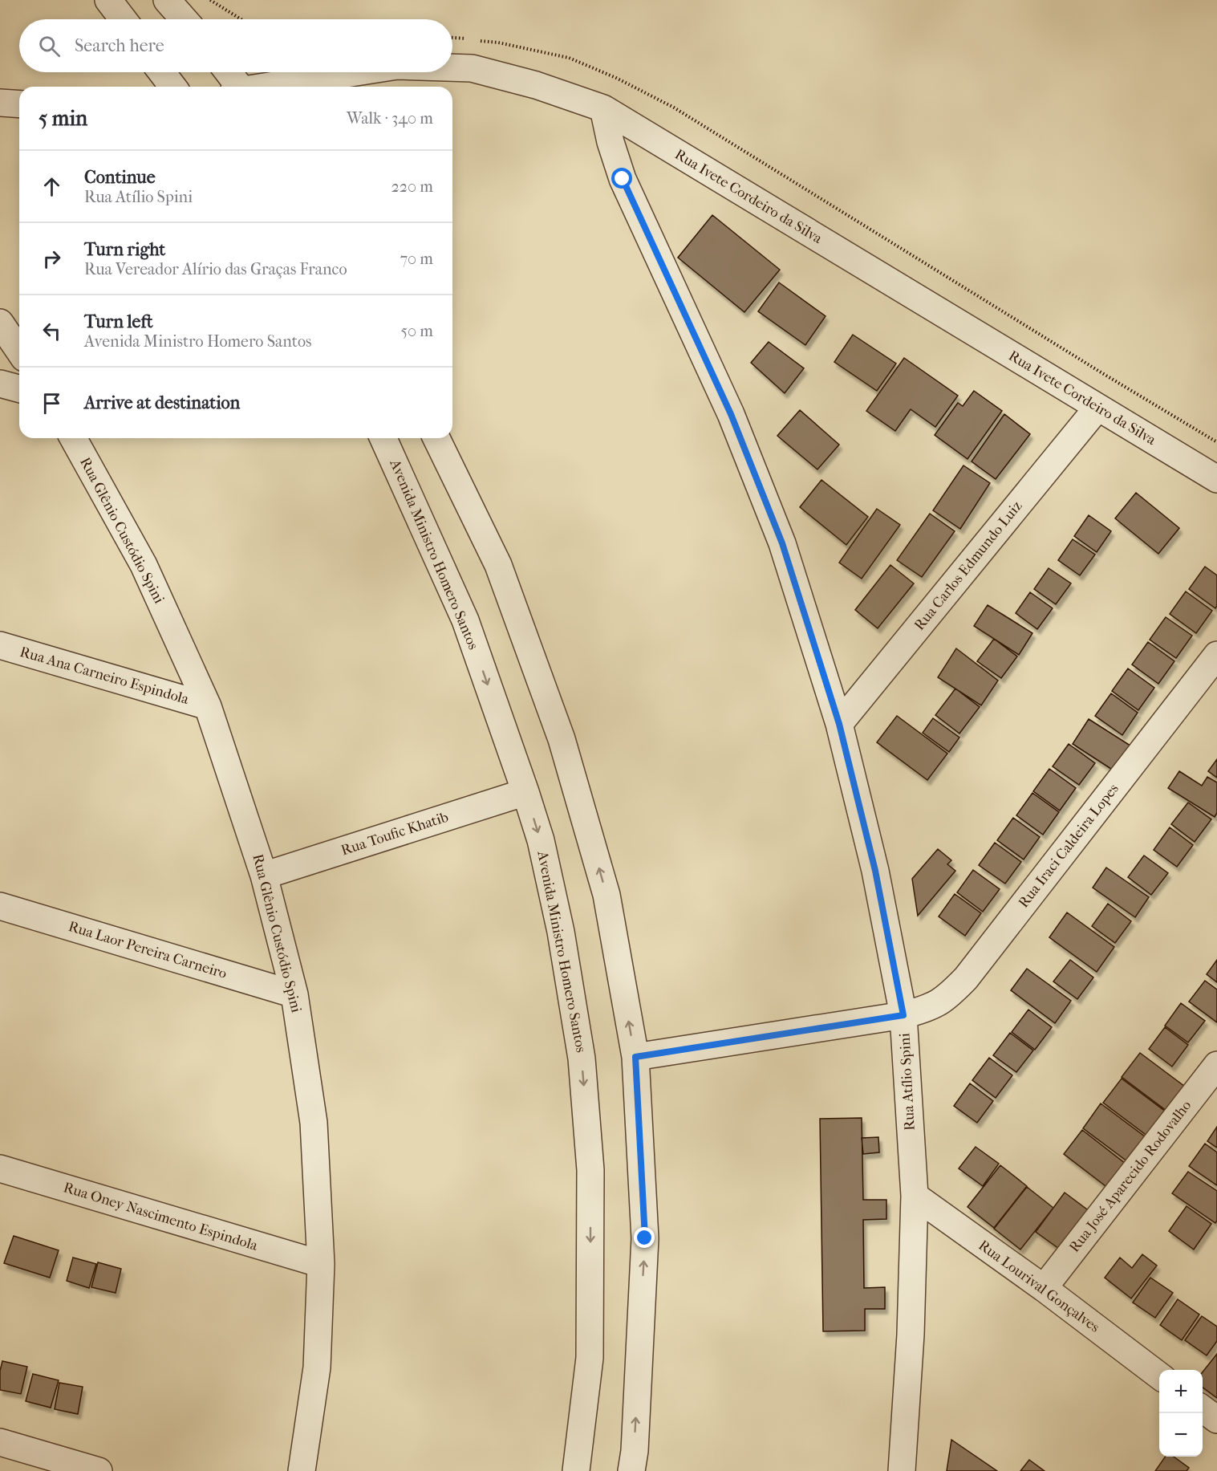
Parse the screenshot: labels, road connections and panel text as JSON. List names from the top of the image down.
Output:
{
  "streets": {
    "street": [
      "Rua Ivete Cordeiro da Silva",
      "Rua Glênio Custódio Spini",
      "Avenida Ministro Homero Santos",
      "Rua Carlos Edmundo Luiz",
      "Rua Ana Carneiro Espindola",
      "Rua Toufic Khatib",
      "Rua Iraci Caldeira Lopes",
      "Rua Laor Pereira Carneiro",
      "Rua Atílio Spini",
      "Rua José Aparecido Rodovalho",
      "Rua Oney Nascimento Espindola",
      "Rua Lourival Gonçalves"
    ]
  },
  "crossings": [
    ["Rua Ivete Cordeiro da Silva", "Rua Carlos Edmundo Luiz"],
    ["Rua Ivete Cordeiro da Silva", "Rua Atílio Spini"],
    ["Rua Glênio Custódio Spini", "Rua Ana Carneiro Espindola"],
    ["Rua Glênio Custódio Spini", "Rua Toufic Khatib"],
    ["Rua Glênio Custódio Spini", "Rua Laor Pereira Carneiro"],
    ["Rua Glênio Custódio Spini", "Rua Oney Nascimento Espindola"],
    ["Avenida Ministro Homero Santos", "Rua Toufic Khatib"],
    ["Rua Carlos Edmundo Luiz", "Rua Atílio Spini"],
    ["Rua Iraci Caldeira Lopes", "Rua Atílio Spini"],
    ["Rua Atílio Spini", "Rua Lourival Gonçalves"],
    ["Rua José Aparecido Rodovalho", "Rua Lourival Gonçalves"]
  ],
  "page": {
    "search": "Search here",
    "heading": ["5 min", "Walk · 340 m"],
    "list": [
      ["Continue", "Rua Atílio Spini", "220 m"],
      ["Turn right", "Rua Vereador Alírio das Graças Franco", "70 m"],
      ["Turn left", "Avenida Ministro Homero Santos", "50 m"],
      "Arrive at destination"
    ],
    "map_buttons": ["+", "−"]
  }
}
